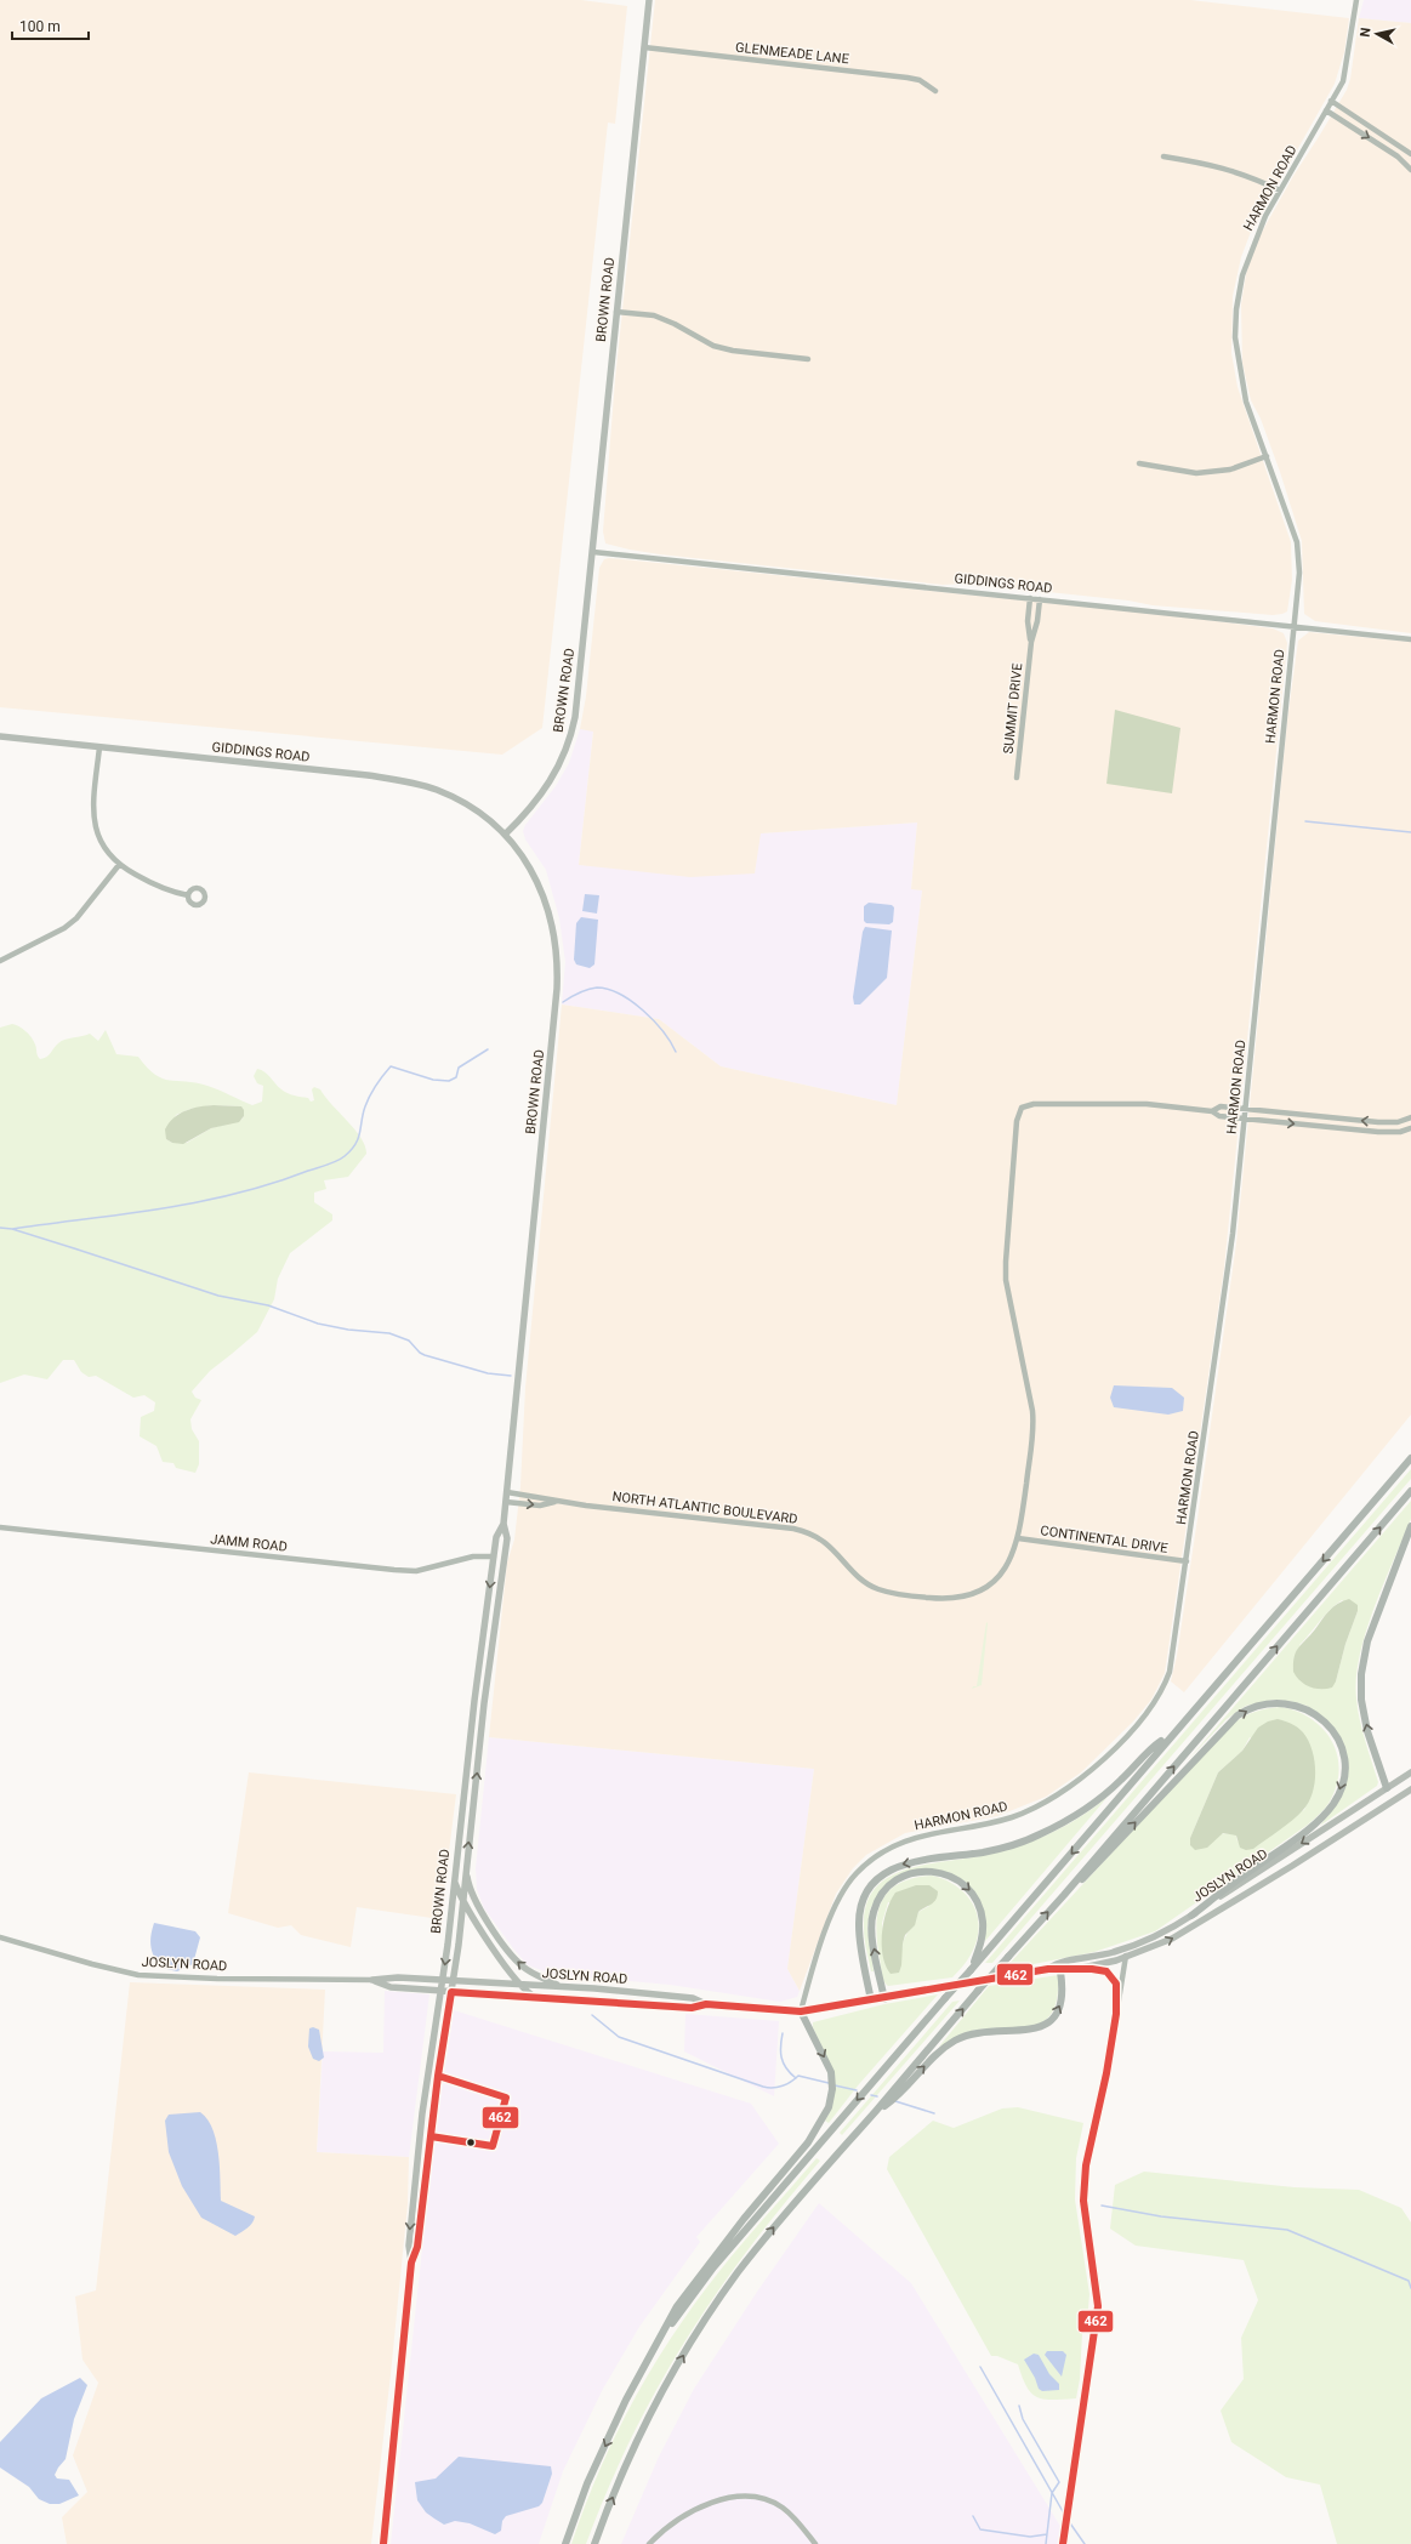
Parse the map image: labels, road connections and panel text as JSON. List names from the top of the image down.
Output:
{
  "streets": {
    "main road": ["BROWN ROAD", "GIDDINGS ROAD", "JOSLYN ROAD"],
    "street": [
      "GLENMEADE LANE",
      "HARMON ROAD",
      "SUMMIT DRIVE",
      "NORTH ATLANTIC BOULEVARD",
      "CONTINENTAL DRIVE",
      "JAMM ROAD"
    ]
  },
  "crossings": [
    ["GLENMEADE LANE", "BROWN ROAD"],
    ["HARMON ROAD", "GIDDINGS ROAD"],
    ["HARMON ROAD", "NORTH ATLANTIC BOULEVARD"],
    ["HARMON ROAD", "CONTINENTAL DRIVE"],
    ["HARMON ROAD", "JOSLYN ROAD"],
    ["BROWN ROAD", "GIDDINGS ROAD"],
    ["BROWN ROAD", "NORTH ATLANTIC BOULEVARD"],
    ["BROWN ROAD", "JAMM ROAD"],
    ["BROWN ROAD", "JOSLYN ROAD"],
    ["GIDDINGS ROAD", "SUMMIT DRIVE"],
    ["NORTH ATLANTIC BOULEVARD", "CONTINENTAL DRIVE"]
  ],
  "lines": ["transit line 462"],
  "scale_bar": "100 m",
  "north": "left"
}
